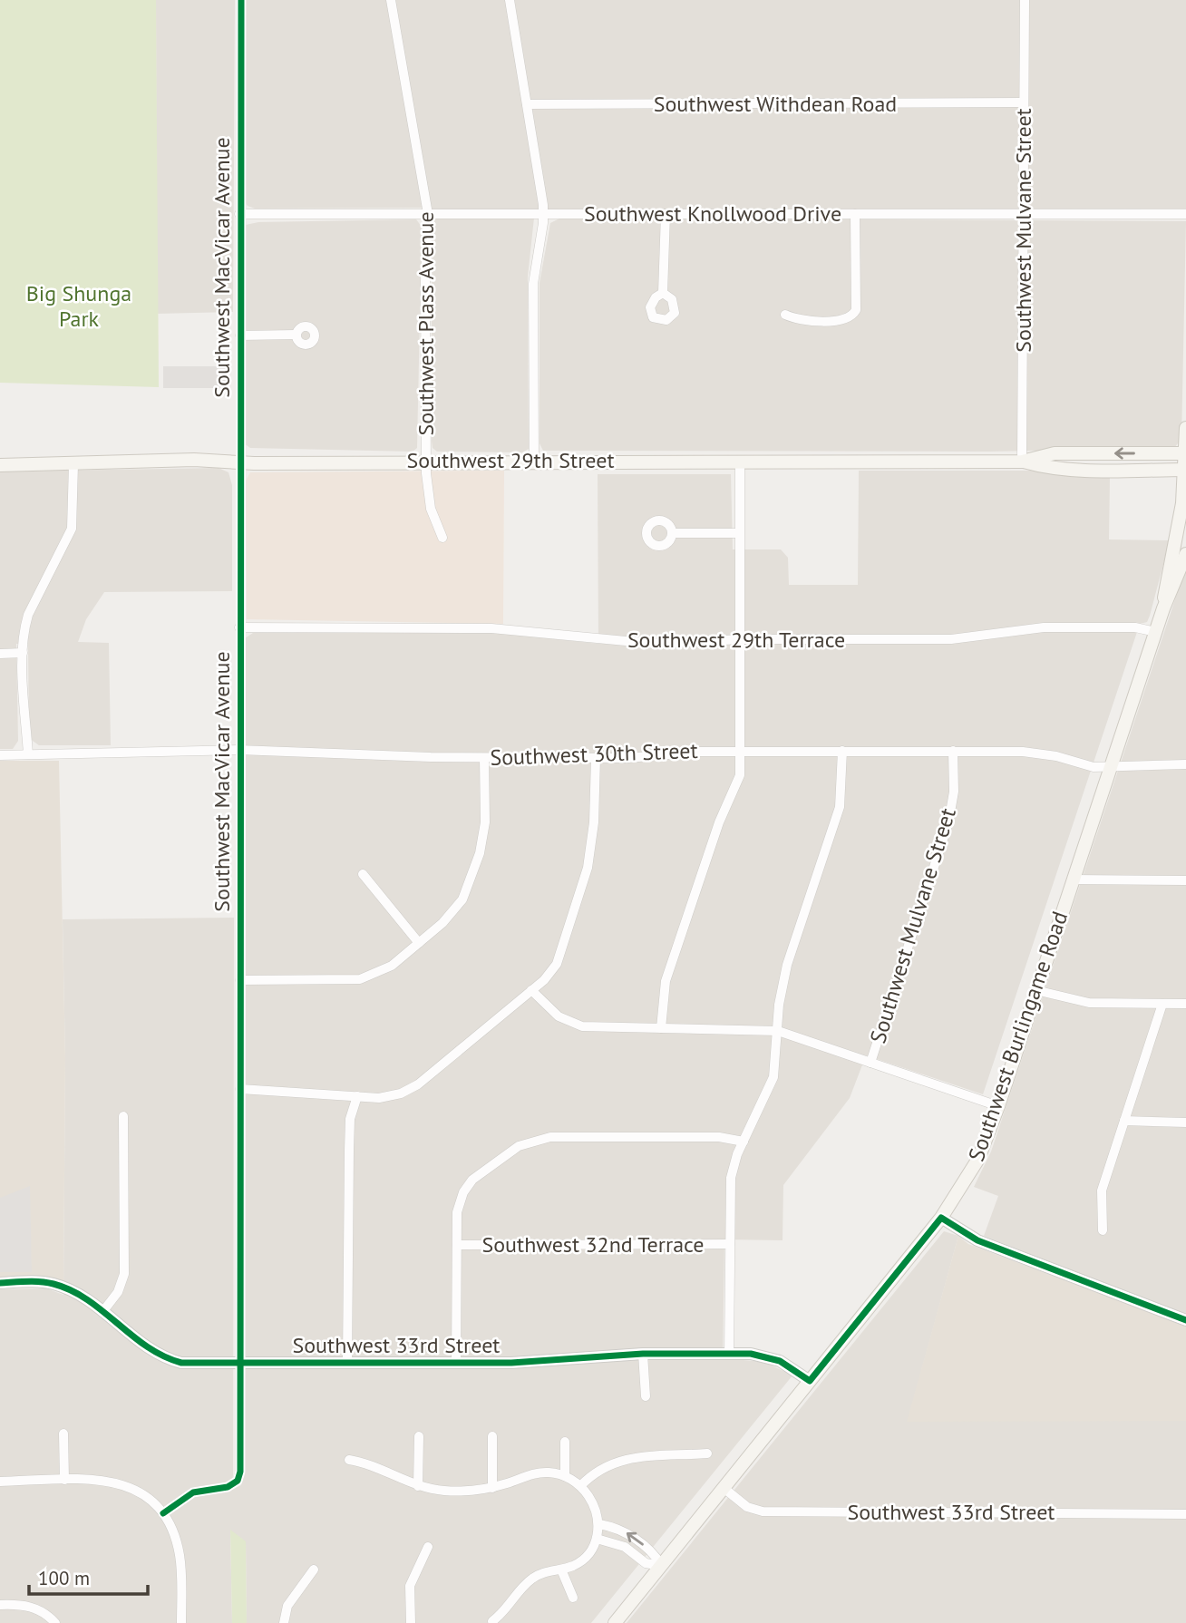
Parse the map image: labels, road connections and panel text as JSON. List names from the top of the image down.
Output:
{
  "streets": {
    "main road": ["Southwest 29th Street", "Southwest Burlingame Road"],
    "street": [
      "Southwest Withdean Road",
      "Southwest Knollwood Drive",
      "Southwest Mulvane Street",
      "Southwest MacVicar Avenue",
      "Southwest Plass Avenue",
      "Southwest 29th Terrace",
      "Southwest 30th Street",
      "Southwest 32nd Terrace",
      "Southwest 33rd Street"
    ]
  },
  "crossings": [
    ["Southwest Withdean Road", "Southwest Mulvane Street"],
    ["Southwest Knollwood Drive", "Southwest Mulvane Street"],
    ["Southwest Knollwood Drive", "Southwest MacVicar Avenue"],
    ["Southwest Knollwood Drive", "Southwest Plass Avenue"],
    ["Southwest Mulvane Street", "Southwest 29th Street"],
    ["Southwest Mulvane Street", "Southwest 30th Street"],
    ["Southwest MacVicar Avenue", "Southwest 29th Street"],
    ["Southwest MacVicar Avenue", "Southwest 29th Terrace"],
    ["Southwest MacVicar Avenue", "Southwest 30th Street"],
    ["Southwest MacVicar Avenue", "Southwest 33rd Street"],
    ["Southwest Plass Avenue", "Southwest 29th Street"],
    ["Southwest 29th Street", "Southwest Burlingame Road"],
    ["Southwest 29th Terrace", "Southwest Burlingame Road"],
    ["Southwest 30th Street", "Southwest Burlingame Road"],
    ["Southwest Burlingame Road", "Southwest 33rd Street"]
  ],
  "parks": ["Big Shunga Park"],
  "scale_bar": "100 m"
}
